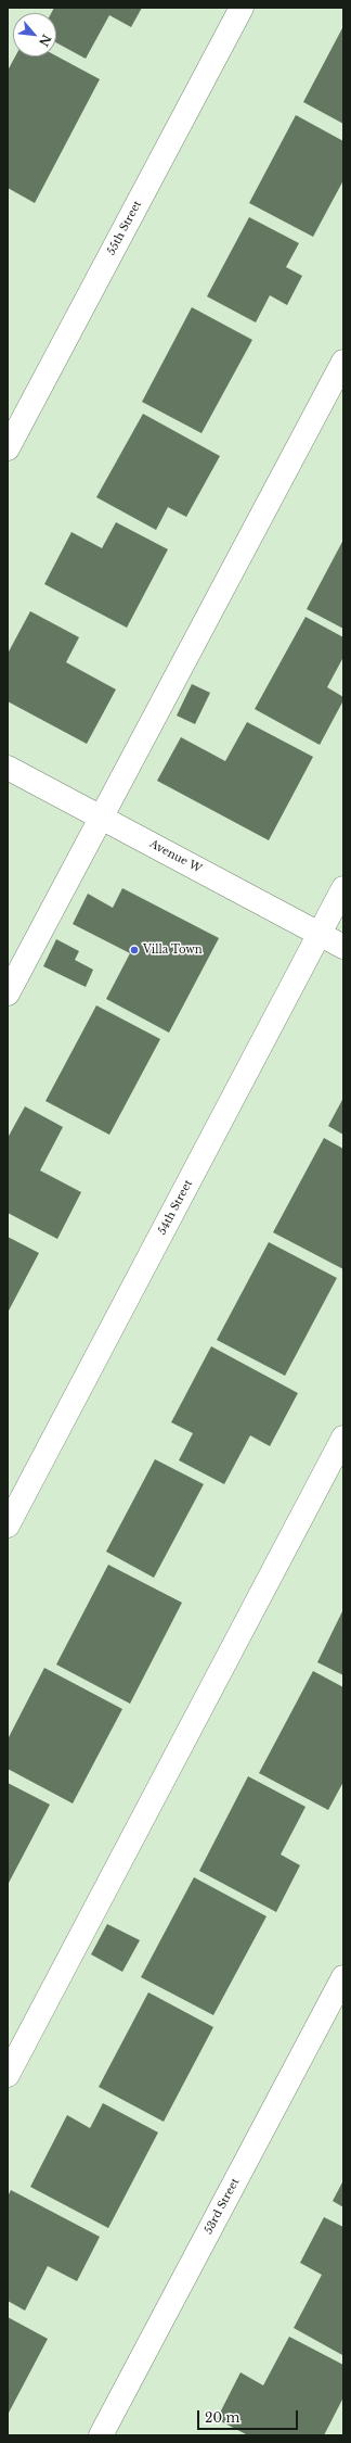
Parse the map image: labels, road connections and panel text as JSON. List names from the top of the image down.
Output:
{
  "streets": {
    "street": [
      "55th Street",
      "Avenue W",
      "54th Street",
      "53rd Street"
    ]
  },
  "crossings": [
    ["Avenue W", "54th Street"]
  ],
  "places": ["Villa Town"],
  "scale_bar": "20 m",
  "north": "bottom right"
}
